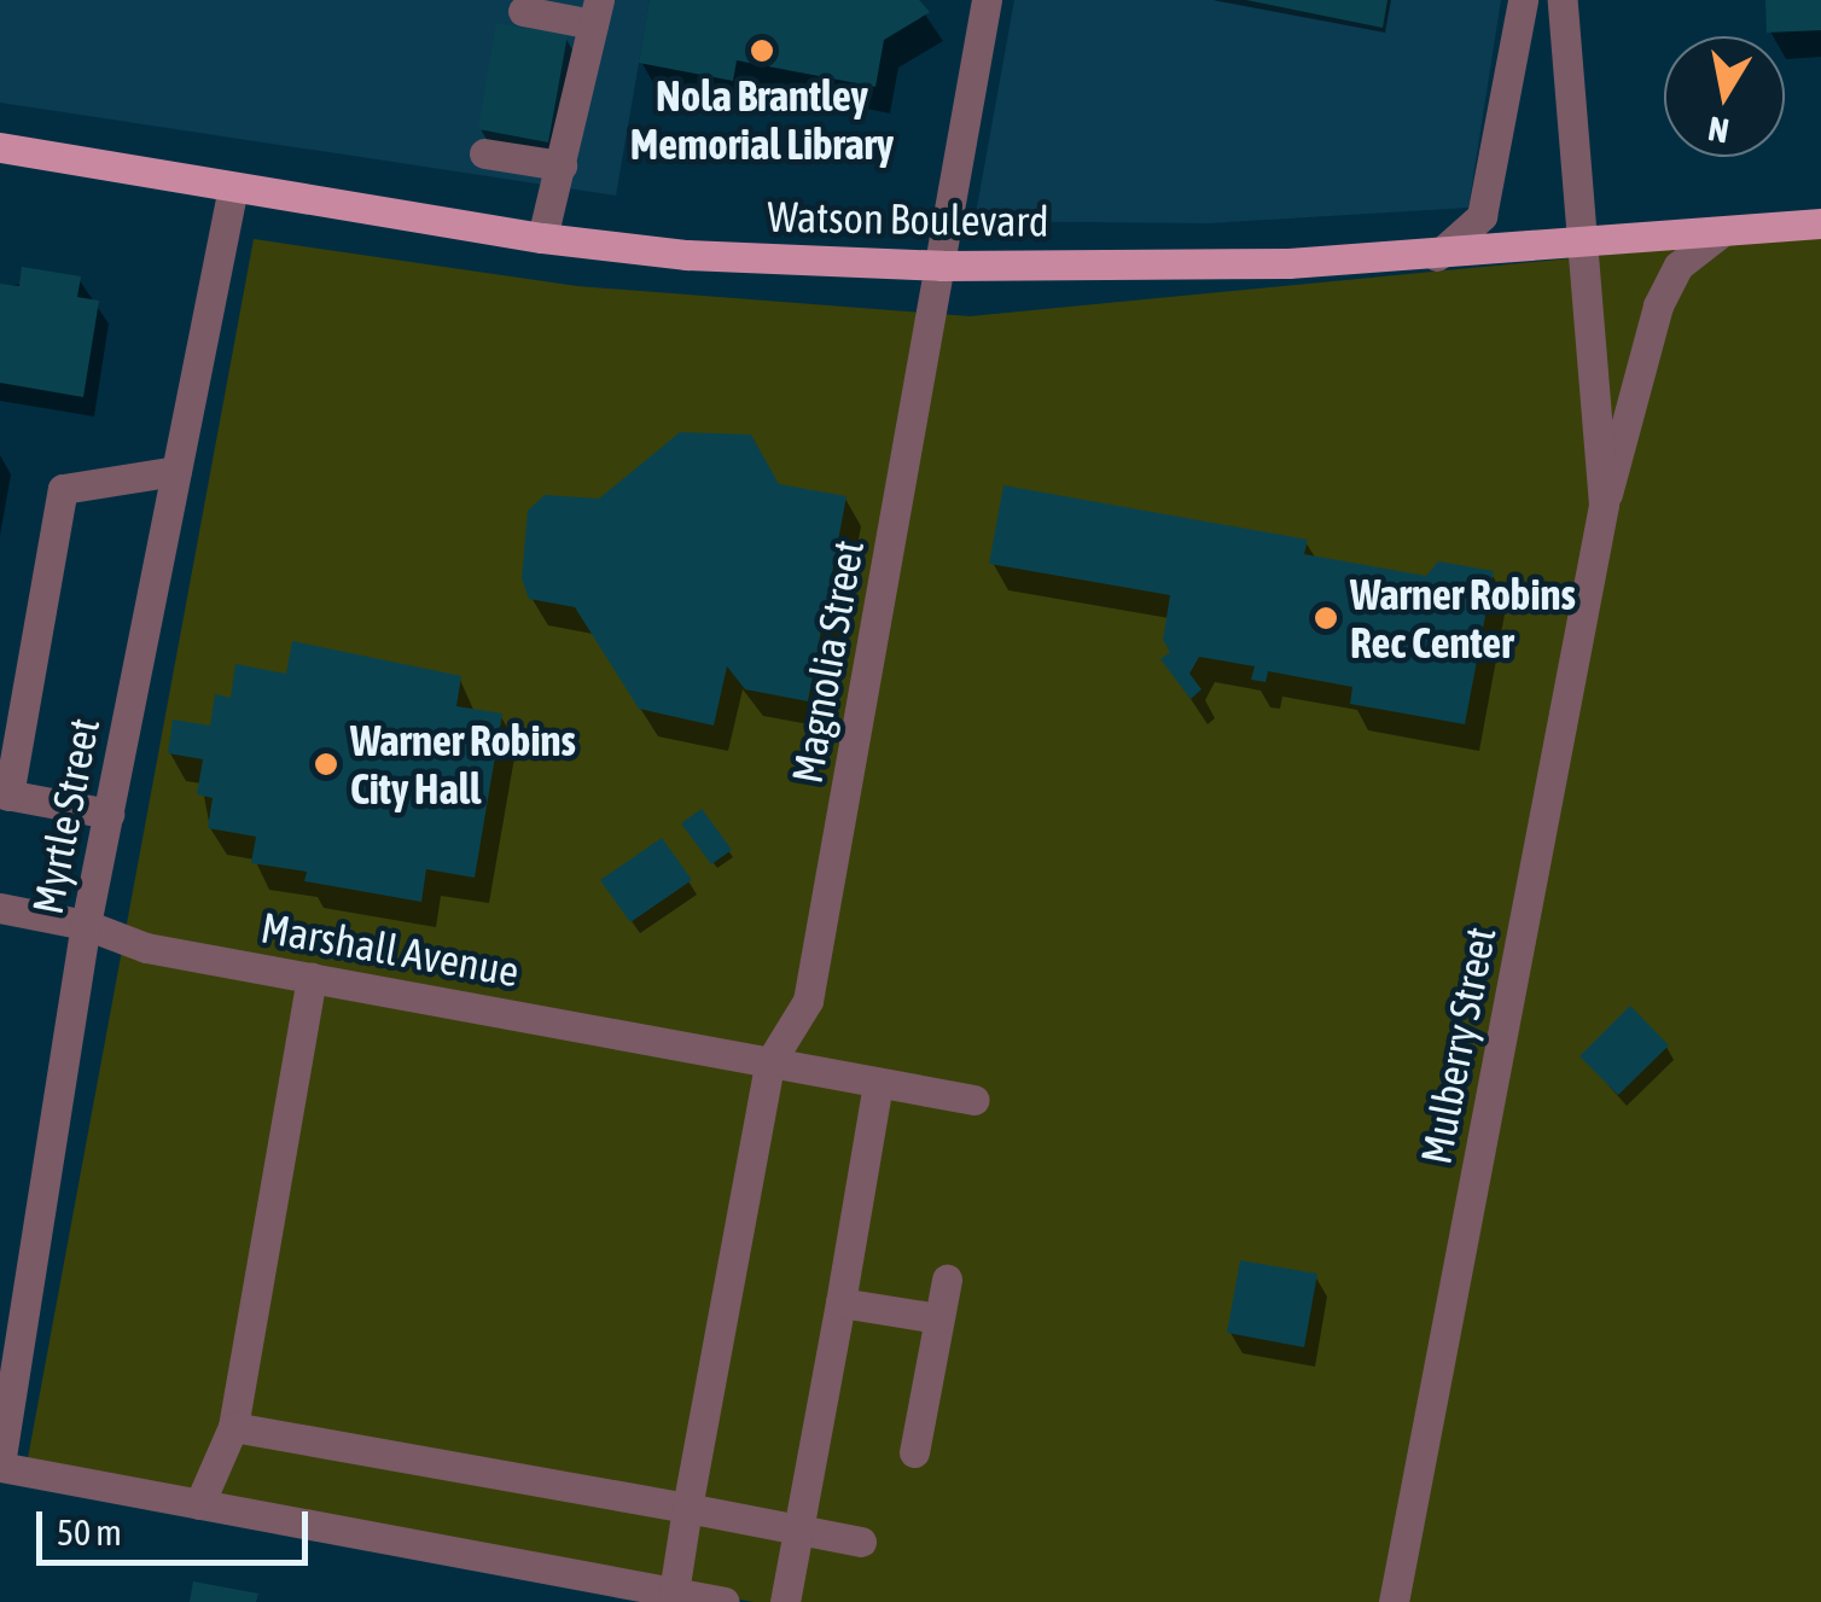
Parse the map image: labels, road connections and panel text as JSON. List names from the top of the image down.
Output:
{
  "streets": {
    "main road": ["Watson Boulevard"],
    "street": [
      "Magnolia Street",
      "Myrtle Street",
      "Marshall Avenue",
      "Mulberry Street"
    ]
  },
  "crossings": [
    ["Watson Boulevard", "Magnolia Street"],
    ["Watson Boulevard", "Myrtle Street"],
    ["Watson Boulevard", "Mulberry Street"],
    ["Magnolia Street", "Marshall Avenue"],
    ["Myrtle Street", "Marshall Avenue"]
  ],
  "places": ["Nola Brantley Memorial Library", "Warner Robins Rec Center", "Warner Robins City Hall"],
  "scale_bar": "50 m",
  "north": "bottom"
}
